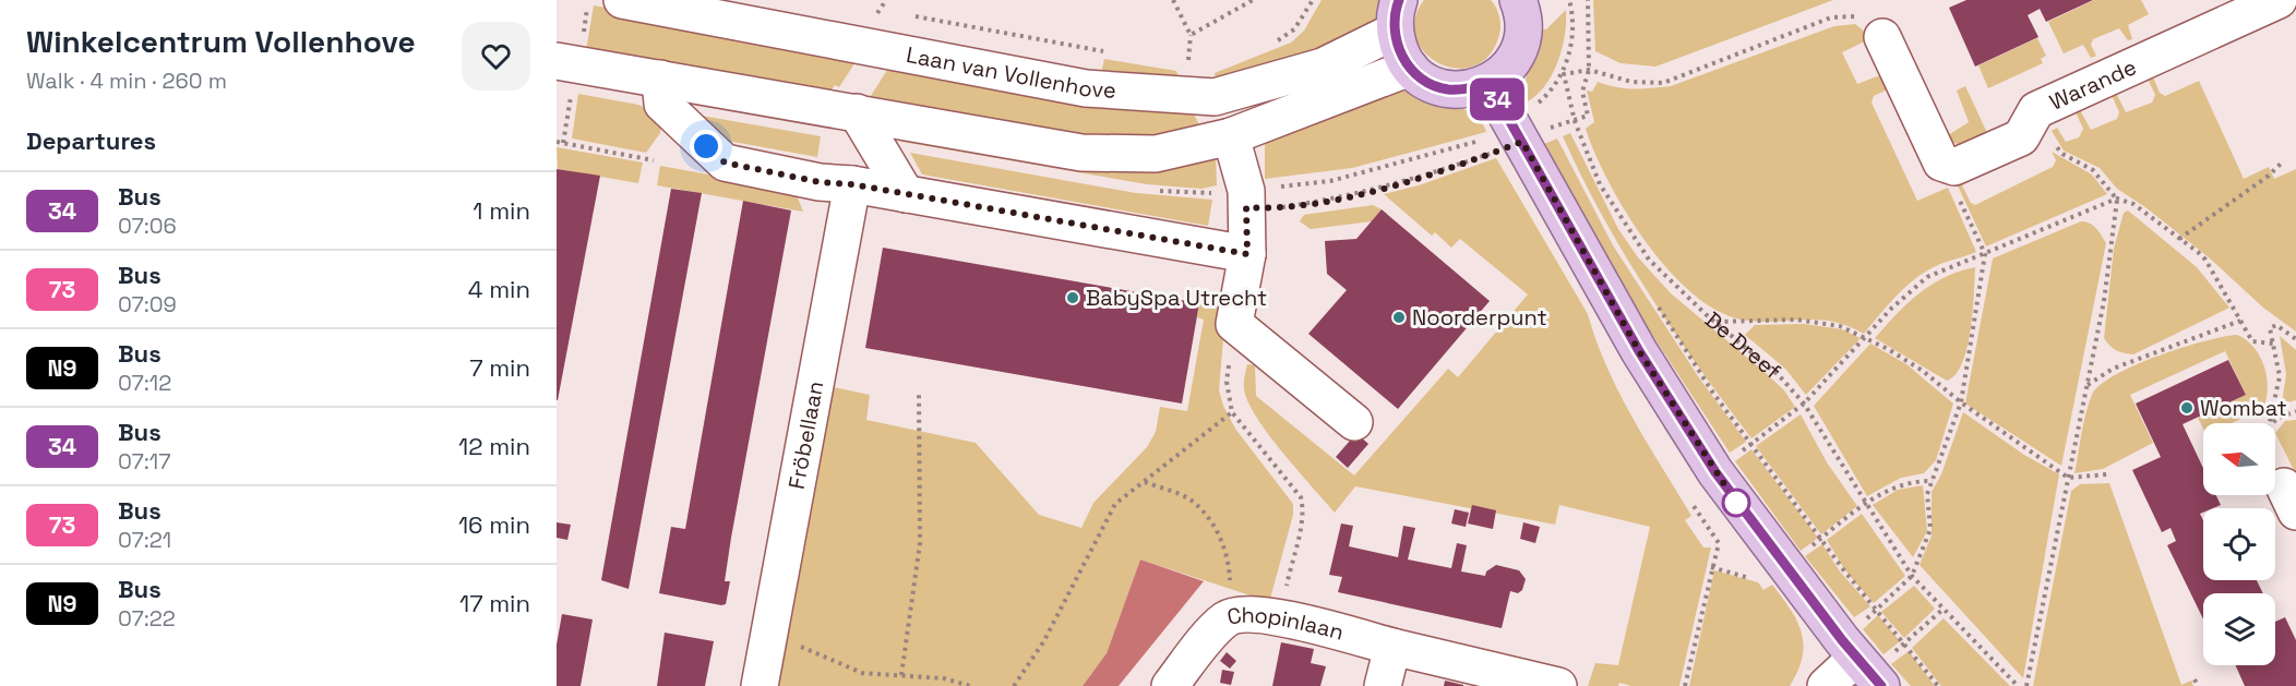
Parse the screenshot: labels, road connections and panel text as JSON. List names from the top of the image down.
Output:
{
  "streets": {
    "street": [
      "Laan van Vollenhove",
      "Warande",
      "Fröbellaan",
      "Chopinlaan"
    ],
    "path": ["De Dreef"]
  },
  "places": ["BabySpa Utrecht", "Noorderpunt", "Wombat"],
  "lines": ["bus line 34"],
  "north": "left",
  "page": {
    "heading": [
      ["Winkelcentrum Vollenhove", "Walk · 4 min · 260 m"],
      "Departures"
    ],
    "on_map": "34",
    "list": [
      {
        "mark": "34",
        "name": "Bus",
        "note": "07:06",
        "value": "1 min"
      },
      {
        "mark": "73",
        "name": "Bus",
        "note": "07:09",
        "value": "4 min"
      },
      {
        "mark": "N9",
        "name": "Bus",
        "note": "07:12",
        "value": "7 min"
      },
      {
        "mark": "34",
        "name": "Bus",
        "note": "07:17",
        "value": "12 min"
      },
      {
        "mark": "73",
        "name": "Bus",
        "note": "07:21",
        "value": "16 min"
      },
      {
        "mark": "N9",
        "name": "Bus",
        "note": "07:22",
        "value": "17 min"
      }
    ]
  }
}
